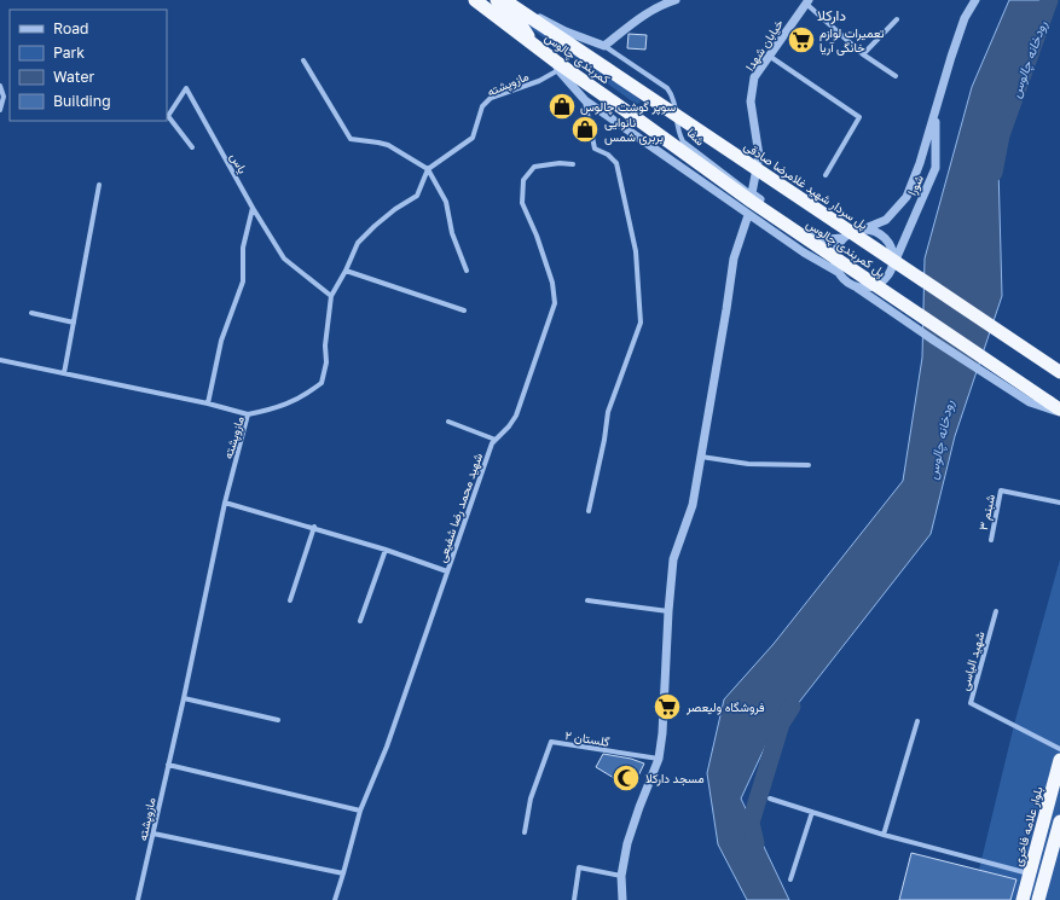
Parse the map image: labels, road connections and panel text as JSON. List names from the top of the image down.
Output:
{
  "streets": {
    "highway": [
      "کمربندی چالوس",
      "پل سردار شهید غلامرضا صادقی",
      "پل کمربندی چالوس",
      "بلوار علامه فاخری"
    ],
    "street": [
      "خیابان شهدا",
      "مازوپشته",
      "شفا",
      "یاس",
      "شورا",
      "شهید محمد رضا شفیعی",
      "شبنم ۳",
      "شهید الیاسی",
      "گلستان ۲"
    ]
  },
  "crossings": [
    ["خیابان شهدا", "شفا"],
    ["کمربندی چالوس", "مازوپشته"],
    ["کمربندی چالوس", "پل کمربندی چالوس"],
    ["مازوپشته", "یاس"]
  ],
  "districts": ["دارکلا"],
  "water": ["رودخانه چالوس"],
  "places": {
    "supermarket": ["تعمیرات لوازم خانگی آریا", "فروشگاه ولیعصر"],
    "shop": ["سوپر گوشت چالوس", "نانوایی بربری شمس"],
    "mosque": ["مسجد دارکلا"]
  },
  "legend": [
    "Road",
    "Park",
    "Water",
    "Building"
  ]
}
